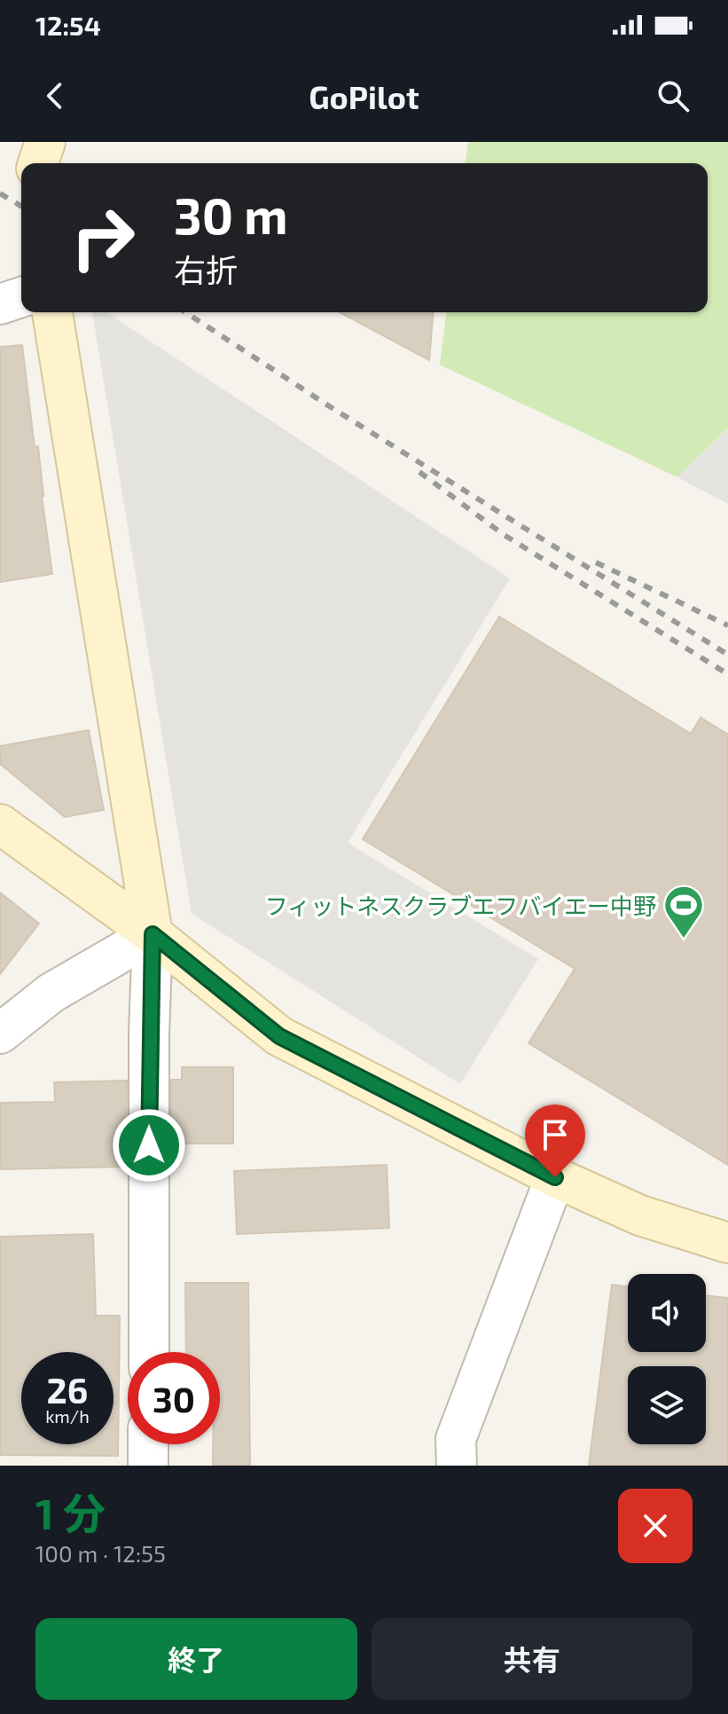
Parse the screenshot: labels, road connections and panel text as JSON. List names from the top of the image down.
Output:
{
  "places": {
    "sports": ["フィットネスクラブエフバイエー中野"]
  },
  "page": {
    "status": "12:54",
    "header": "GoPilot",
    "turn": ["30 m", "右折"],
    "speed": "26 km/h",
    "limit": "30",
    "heading": ["1 分", "100 m · 12:55"],
    "buttons": ["終了", "共有"]
  }
}
